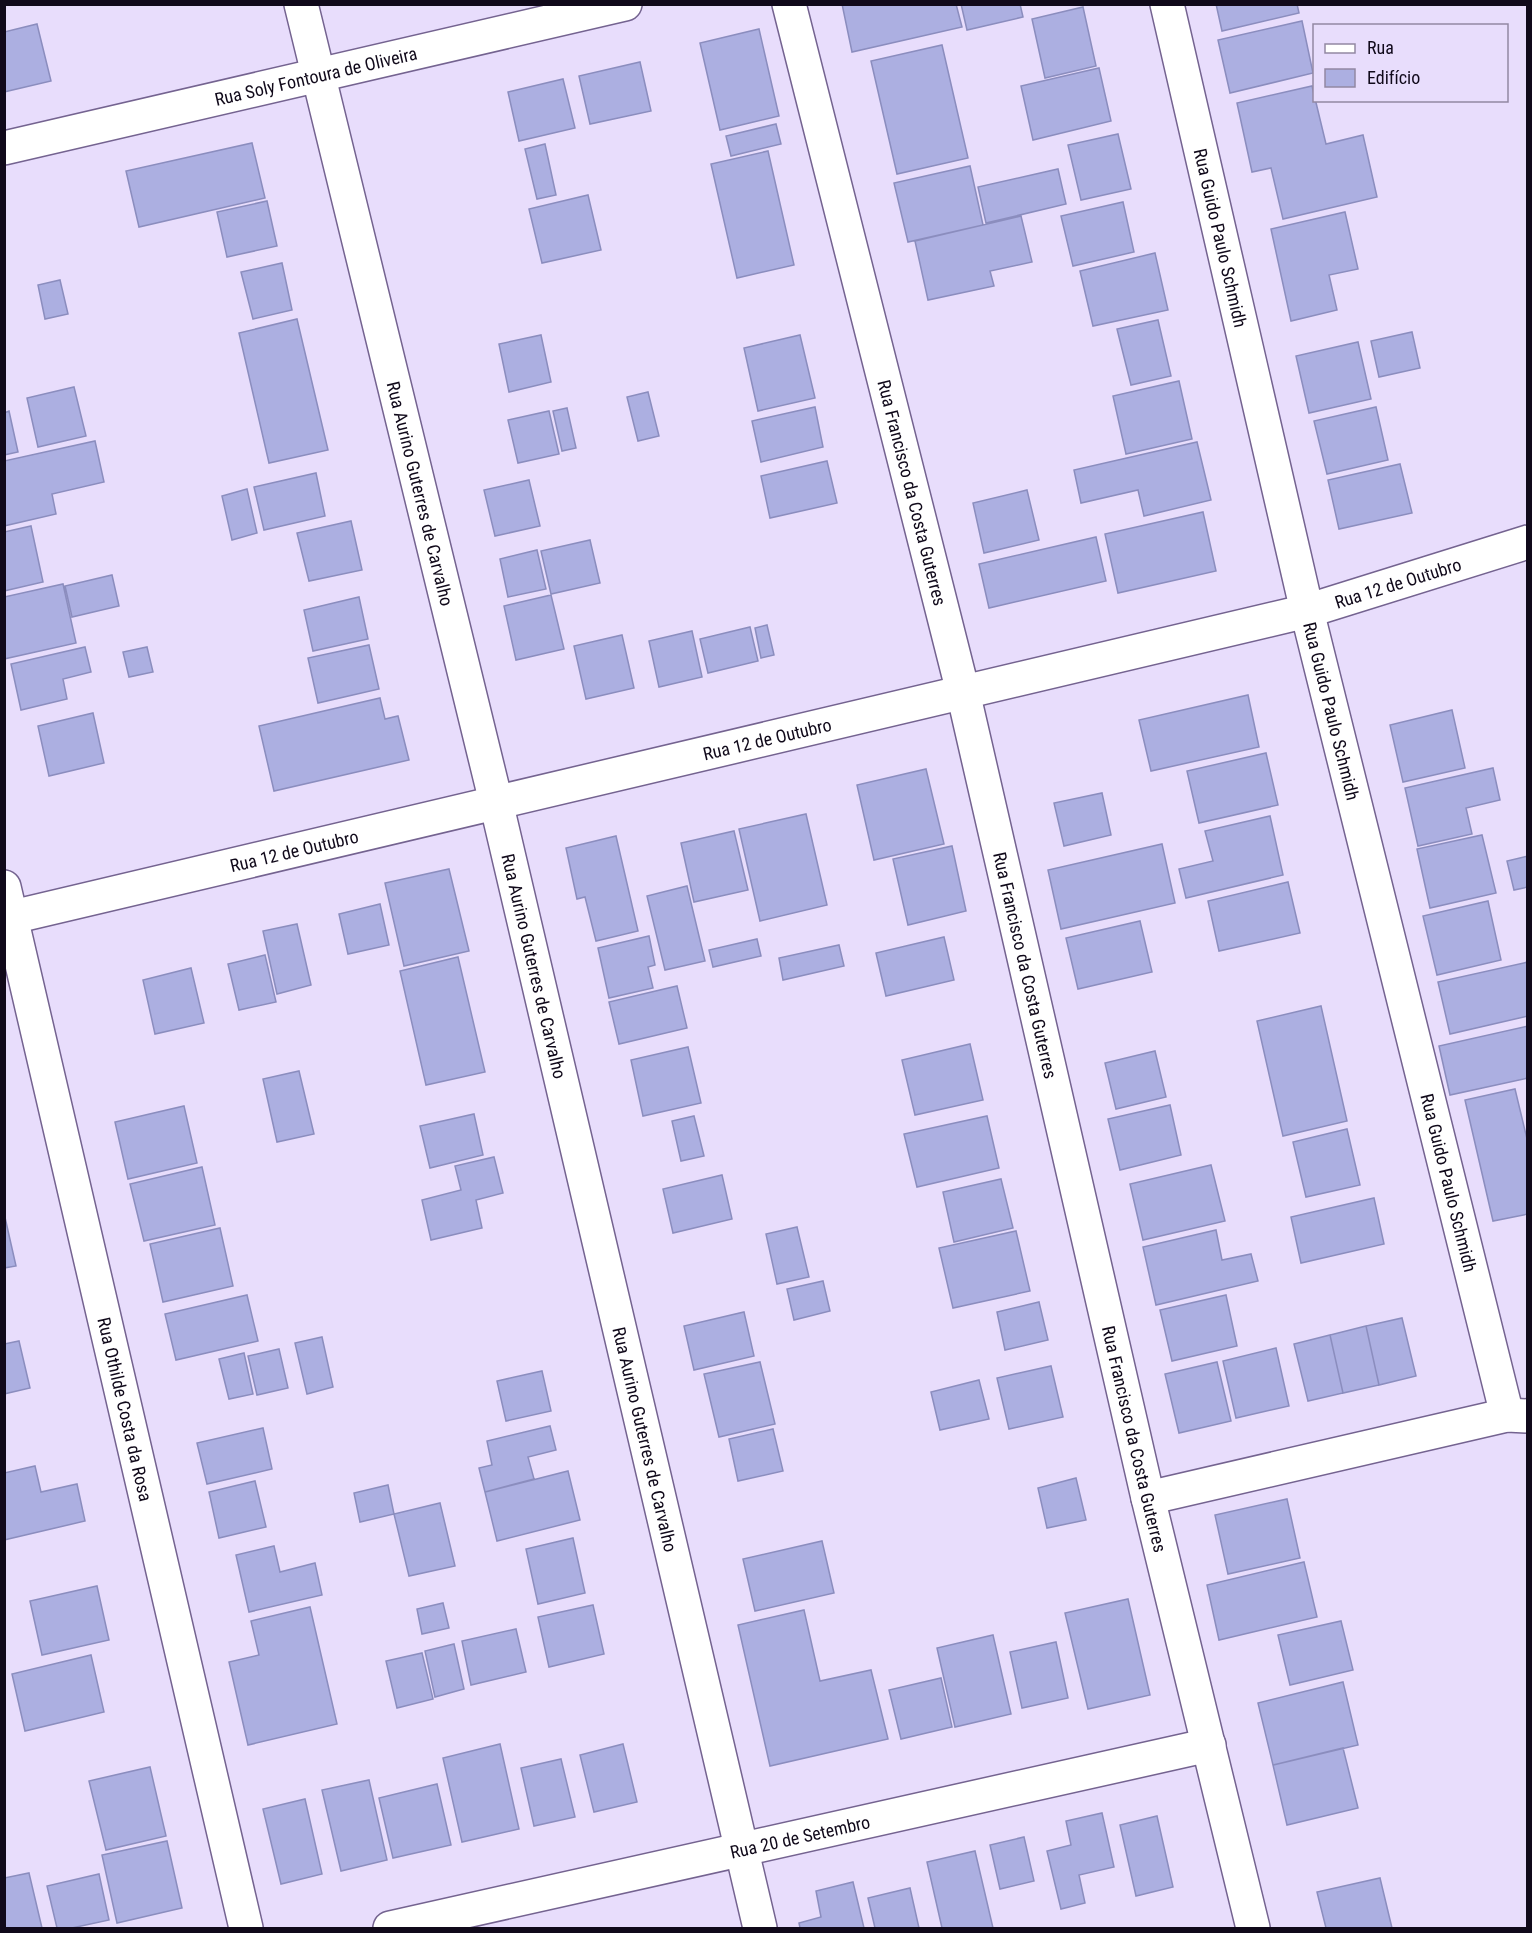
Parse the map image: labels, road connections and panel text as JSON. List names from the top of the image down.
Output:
{
  "streets": {
    "street": [
      "Rua Soly Fontoura de Oliveira",
      "Rua Guido Paulo Schmidh",
      "Rua Aurino Guterres de Carvalho",
      "Rua Francisco da Costa Guterres",
      "Rua 12 de Outubro",
      "Rua Othilde Costa da Rosa",
      "Rua 20 de Setembro"
    ]
  },
  "crossings": [
    ["Rua Soly Fontoura de Oliveira", "Rua Aurino Guterres de Carvalho"],
    ["Rua Guido Paulo Schmidh", "Rua 12 de Outubro"],
    ["Rua Aurino Guterres de Carvalho", "Rua 12 de Outubro"],
    ["Rua Aurino Guterres de Carvalho", "Rua 20 de Setembro"],
    ["Rua Francisco da Costa Guterres", "Rua 12 de Outubro"],
    ["Rua Francisco da Costa Guterres", "Rua 20 de Setembro"],
    ["Rua 12 de Outubro", "Rua Othilde Costa da Rosa"]
  ],
  "legend": ["Rua", "Edifício"]
}
